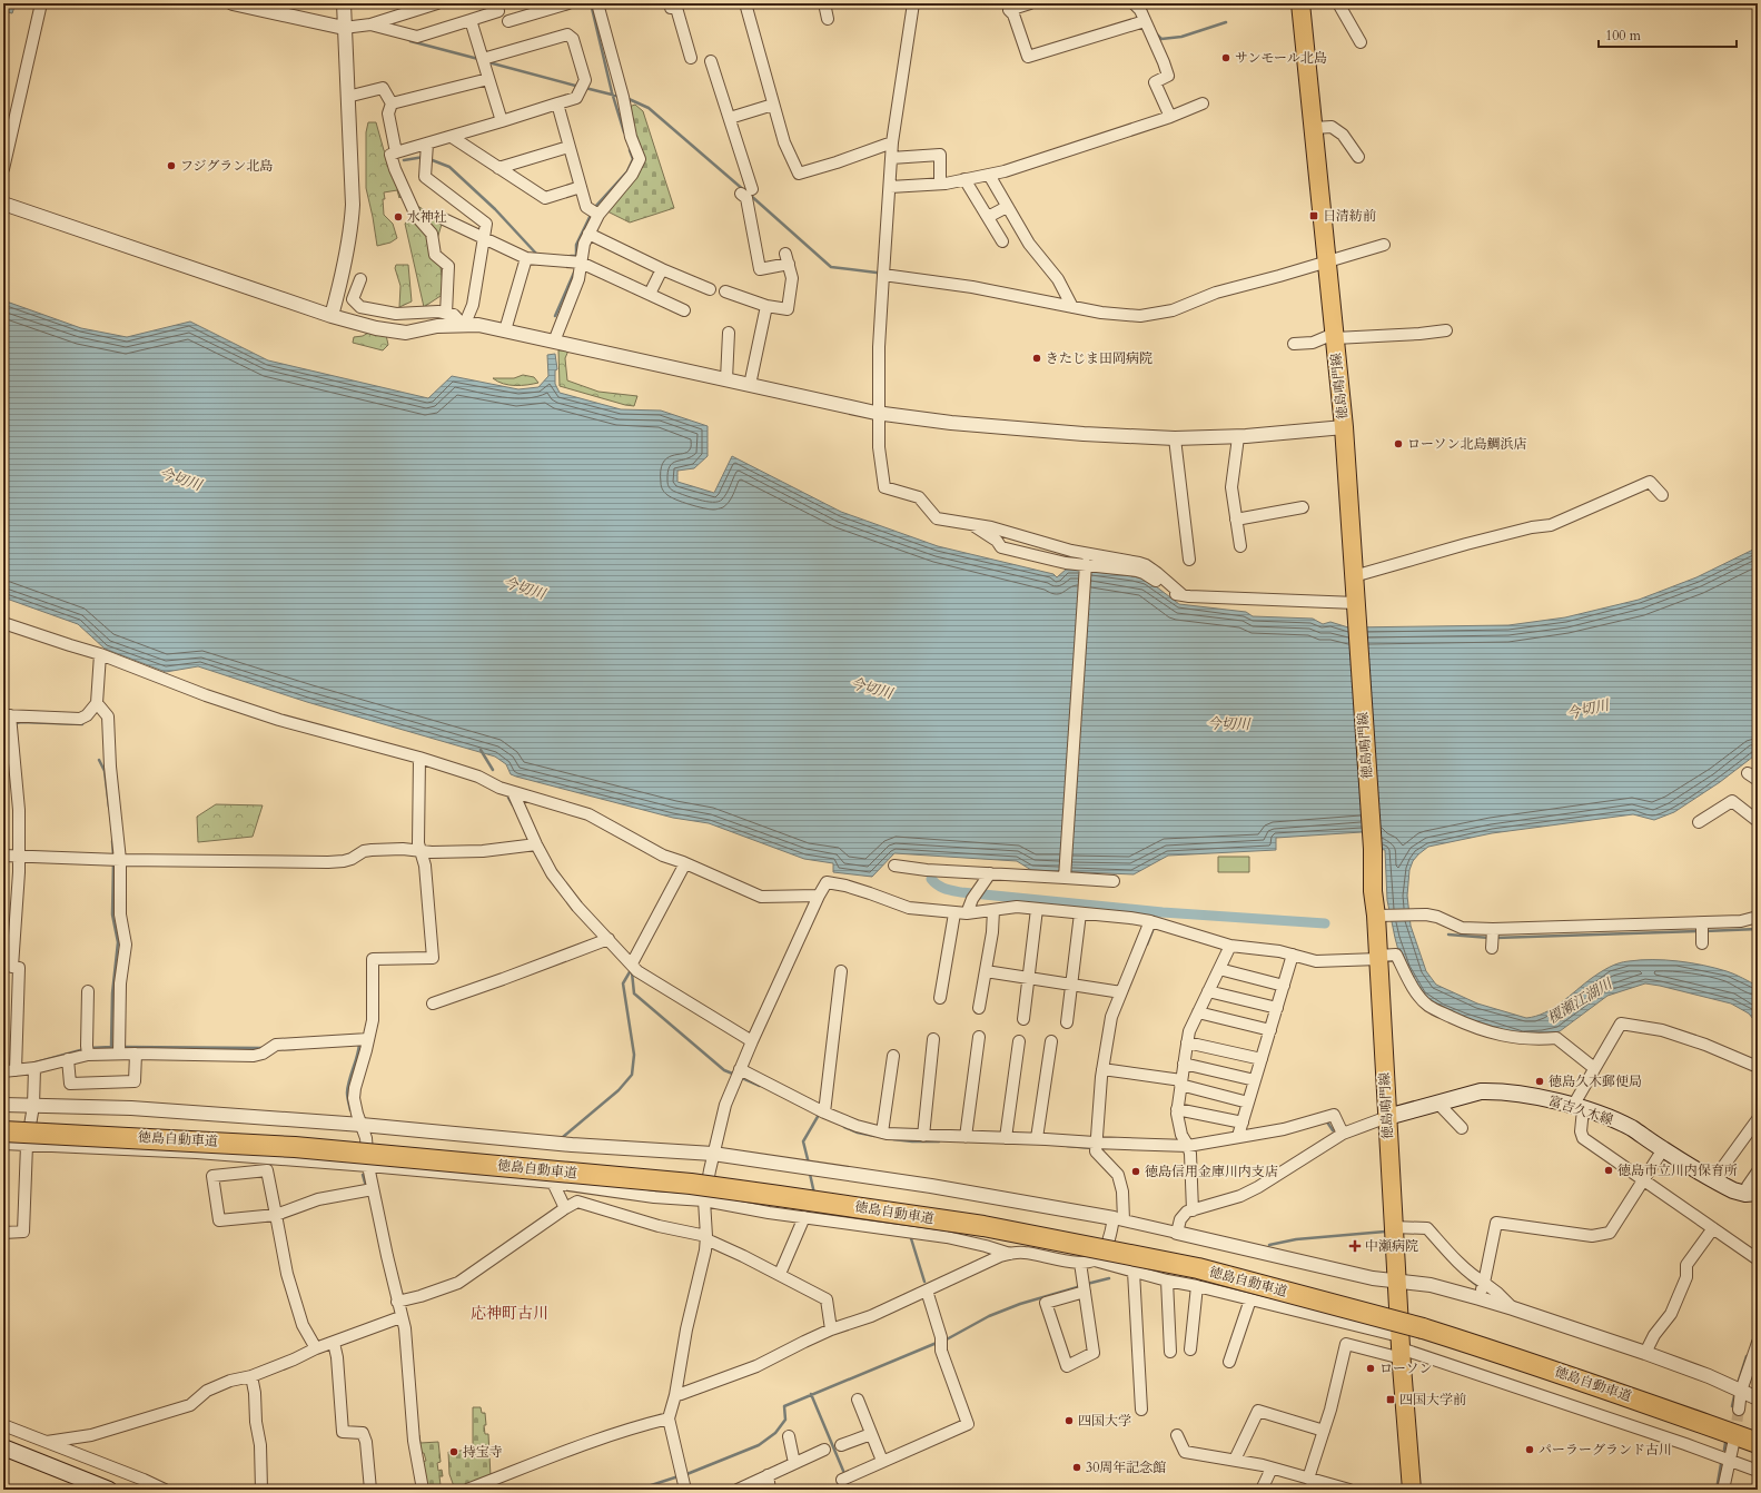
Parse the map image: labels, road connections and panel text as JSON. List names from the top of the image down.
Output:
{
  "streets": {
    "highway": ["徳島自動車道"],
    "main road": ["徳島鳴門線", "富吉久木線"]
  },
  "crossings": [
    ["徳島鳴門線", "富吉久木線"]
  ],
  "districts": ["応神町古川"],
  "water": ["今切川", "榎瀬江湖川"],
  "places": {
    "other": [
      "サンモール北島",
      "フジグラン北島",
      "水神社",
      "きたじま田岡病院",
      "ローソン北島鯛浜店",
      "徳島久木郵便局",
      "徳島市立川内保育所",
      "徳島信用金庫川内支店",
      "ローソン",
      "四国大学",
      "パーラーグランド古川",
      "持宝寺",
      "30周年記念館"
    ],
    "transit": ["日清紡前", "四国大学前"],
    "health": ["中瀬病院"]
  },
  "scale_bar": "100 m"
}
